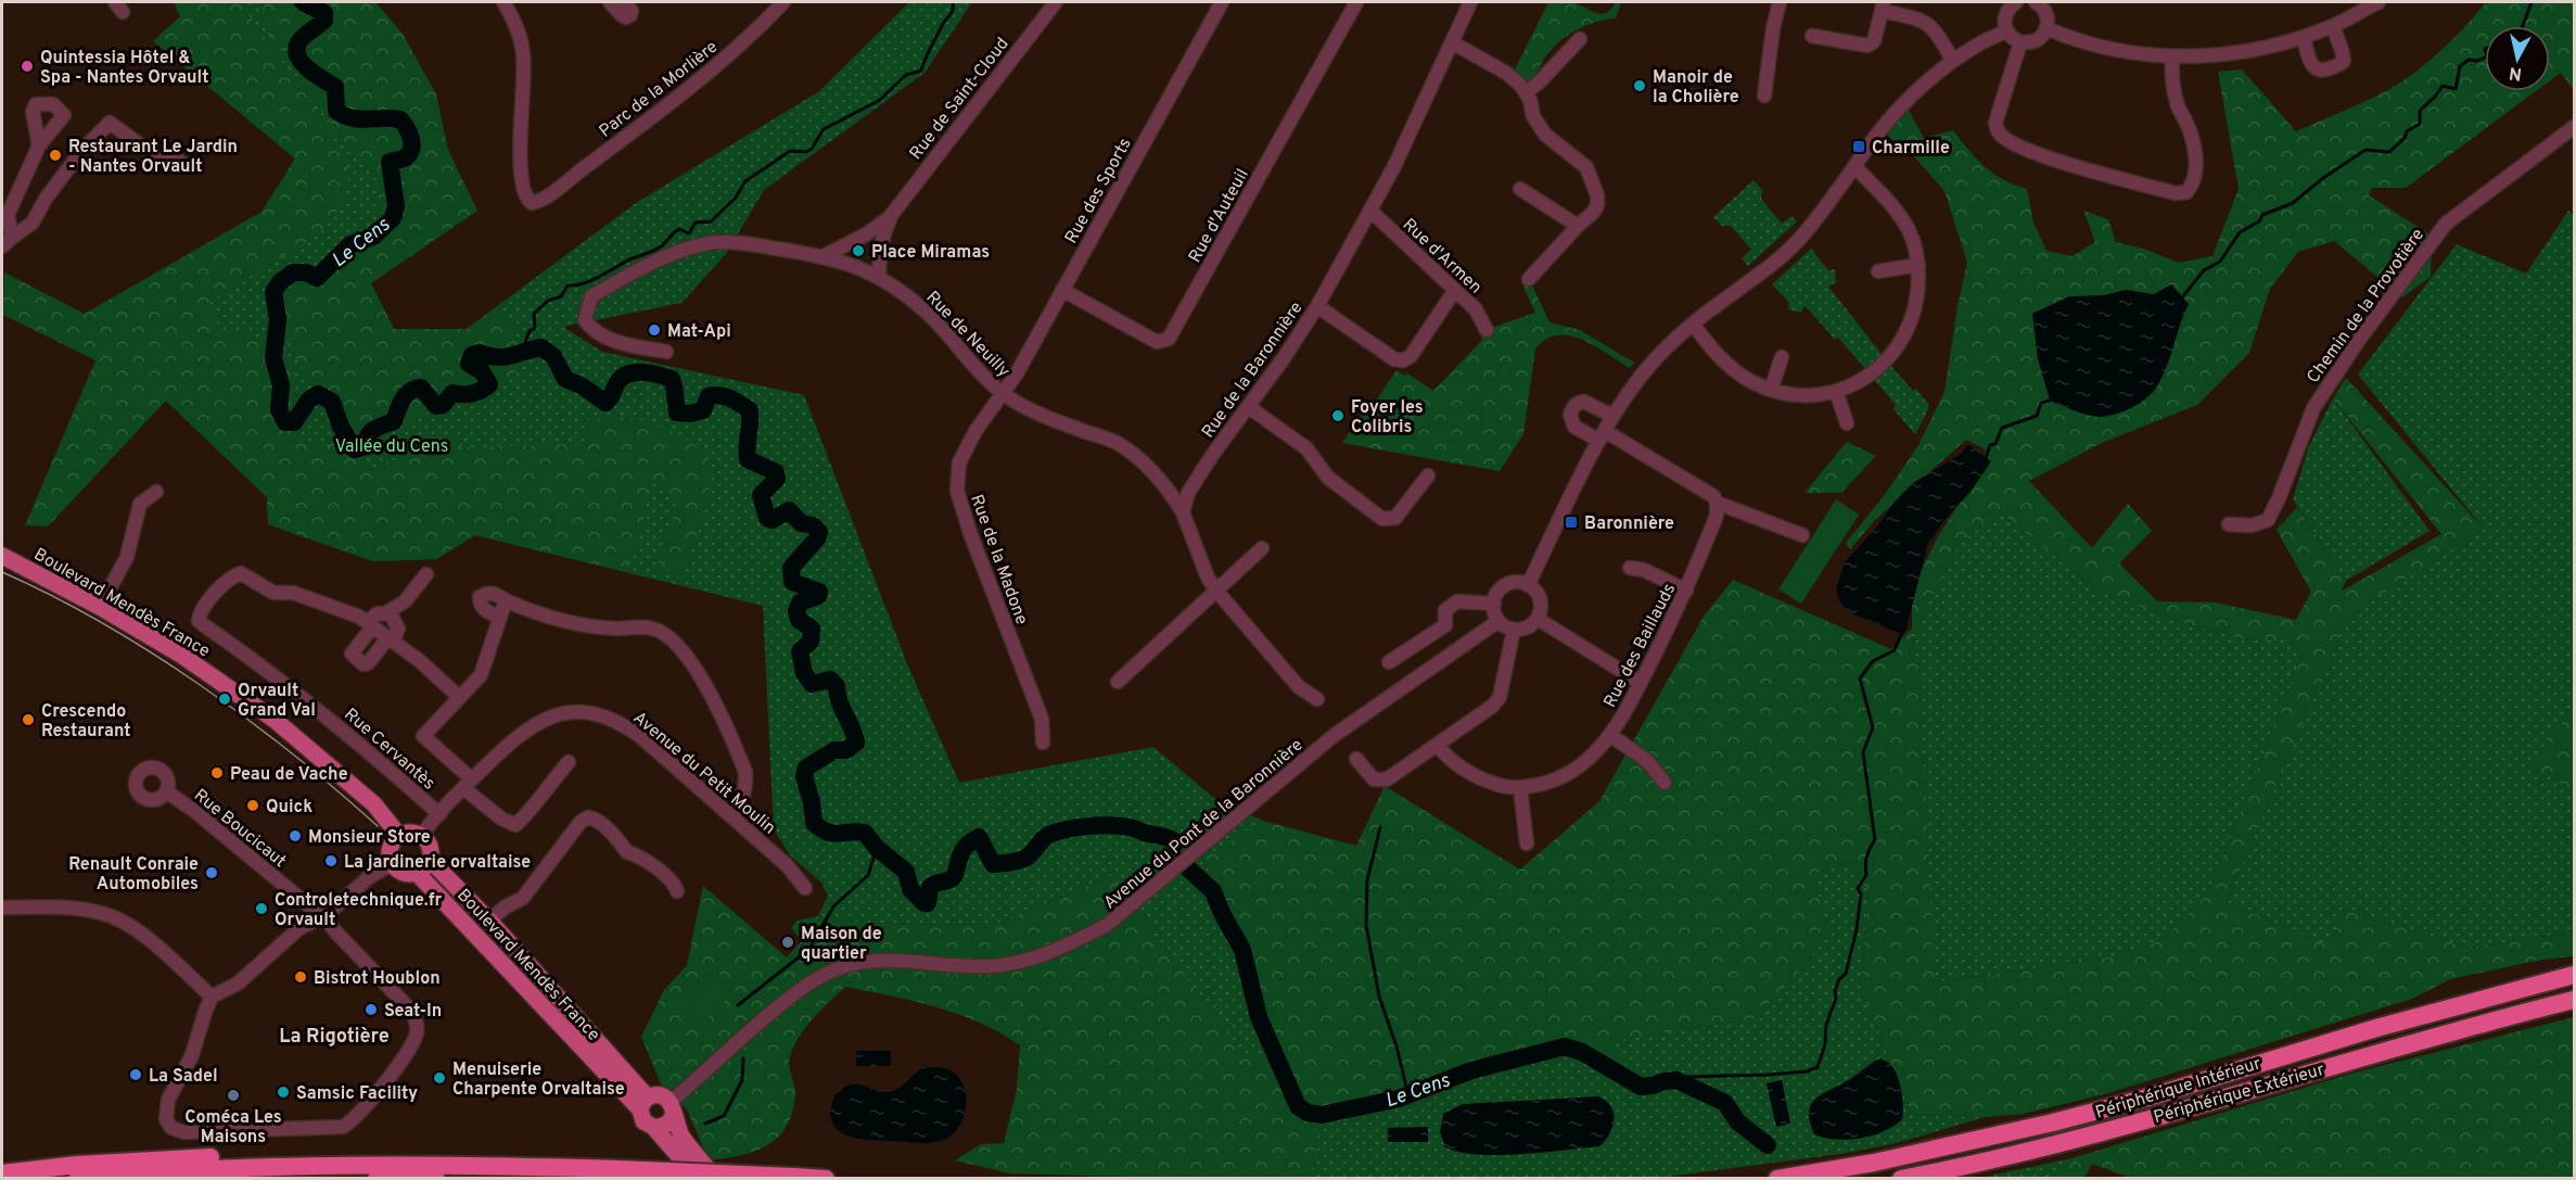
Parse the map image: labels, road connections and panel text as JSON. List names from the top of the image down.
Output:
{
  "streets": {
    "highway": ["Périphérique Intérieur", "Périphérique Extérieur"],
    "main road": ["Boulevard Mendès France"],
    "street": [
      "Parc de la Morlière",
      "Rue de Saint-Cloud",
      "Rue des Sports",
      "Rue d'Auteuil",
      "Rue d'Armen",
      "Chemin de la Provotière",
      "Rue de Neuilly",
      "Rue de la Baronnière",
      "Rue de la Madone",
      "Rue des Baillauds",
      "Rue Cervantès",
      "Avenue du Petit Moulin",
      "Avenue du Pont de la Baronnière",
      "Rue Boucicaut"
    ]
  },
  "crossings": [
    ["Rue de Saint-Cloud", "Rue de Neuilly"],
    ["Rue des Sports", "Rue d'Auteuil"],
    ["Rue des Sports", "Rue de Neuilly"],
    ["Rue des Sports", "Rue de la Madone"],
    ["Rue d'Armen", "Rue de la Baronnière"],
    ["Rue de Neuilly", "Rue de la Baronnière"],
    ["Rue de Neuilly", "Rue de la Madone"],
    ["Boulevard Mendès France", "Avenue du Petit Moulin"],
    ["Boulevard Mendès France", "Avenue du Pont de la Baronnière"],
    ["Rue Cervantès", "Avenue du Petit Moulin"]
  ],
  "districts": ["La Rigotière"],
  "water": ["Le Cens"],
  "parks": ["Vallée du Cens"],
  "places": {
    "other": [
      "Quintessia Hôtel & Spa - Nantes Orvault",
      "Manoir de la Cholière",
      "Restaurant Le Jardin - Nantes Orvault",
      "Place Miramas",
      "Mat-Api",
      "Foyer les Colibris",
      "Orvault Grand Val",
      "Crescendo Restaurant",
      "Peau de Vache",
      "Quick",
      "Monsieur Store",
      "La jardinerie orvaltaise",
      "Renault Conraie Automobiles",
      "Controletechnique.fr Orvault",
      "Maison de quartier",
      "Bistrot Houblon",
      "Seat-In",
      "La Sadel",
      "Menuiserie Charpente Orvaltaise",
      "Samsic Facility",
      "Coméca Les Maisons"
    ],
    "transit": ["Charmille", "Baronnière"]
  },
  "north": "bottom"
}
